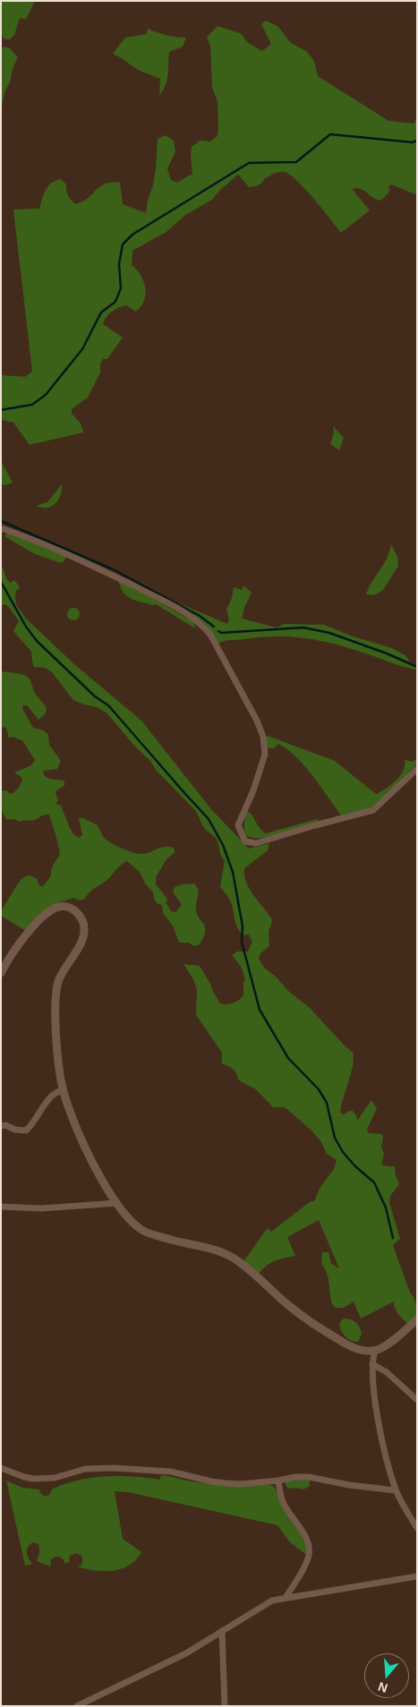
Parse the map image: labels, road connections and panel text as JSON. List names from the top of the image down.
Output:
{
  "north": "bottom"
}
